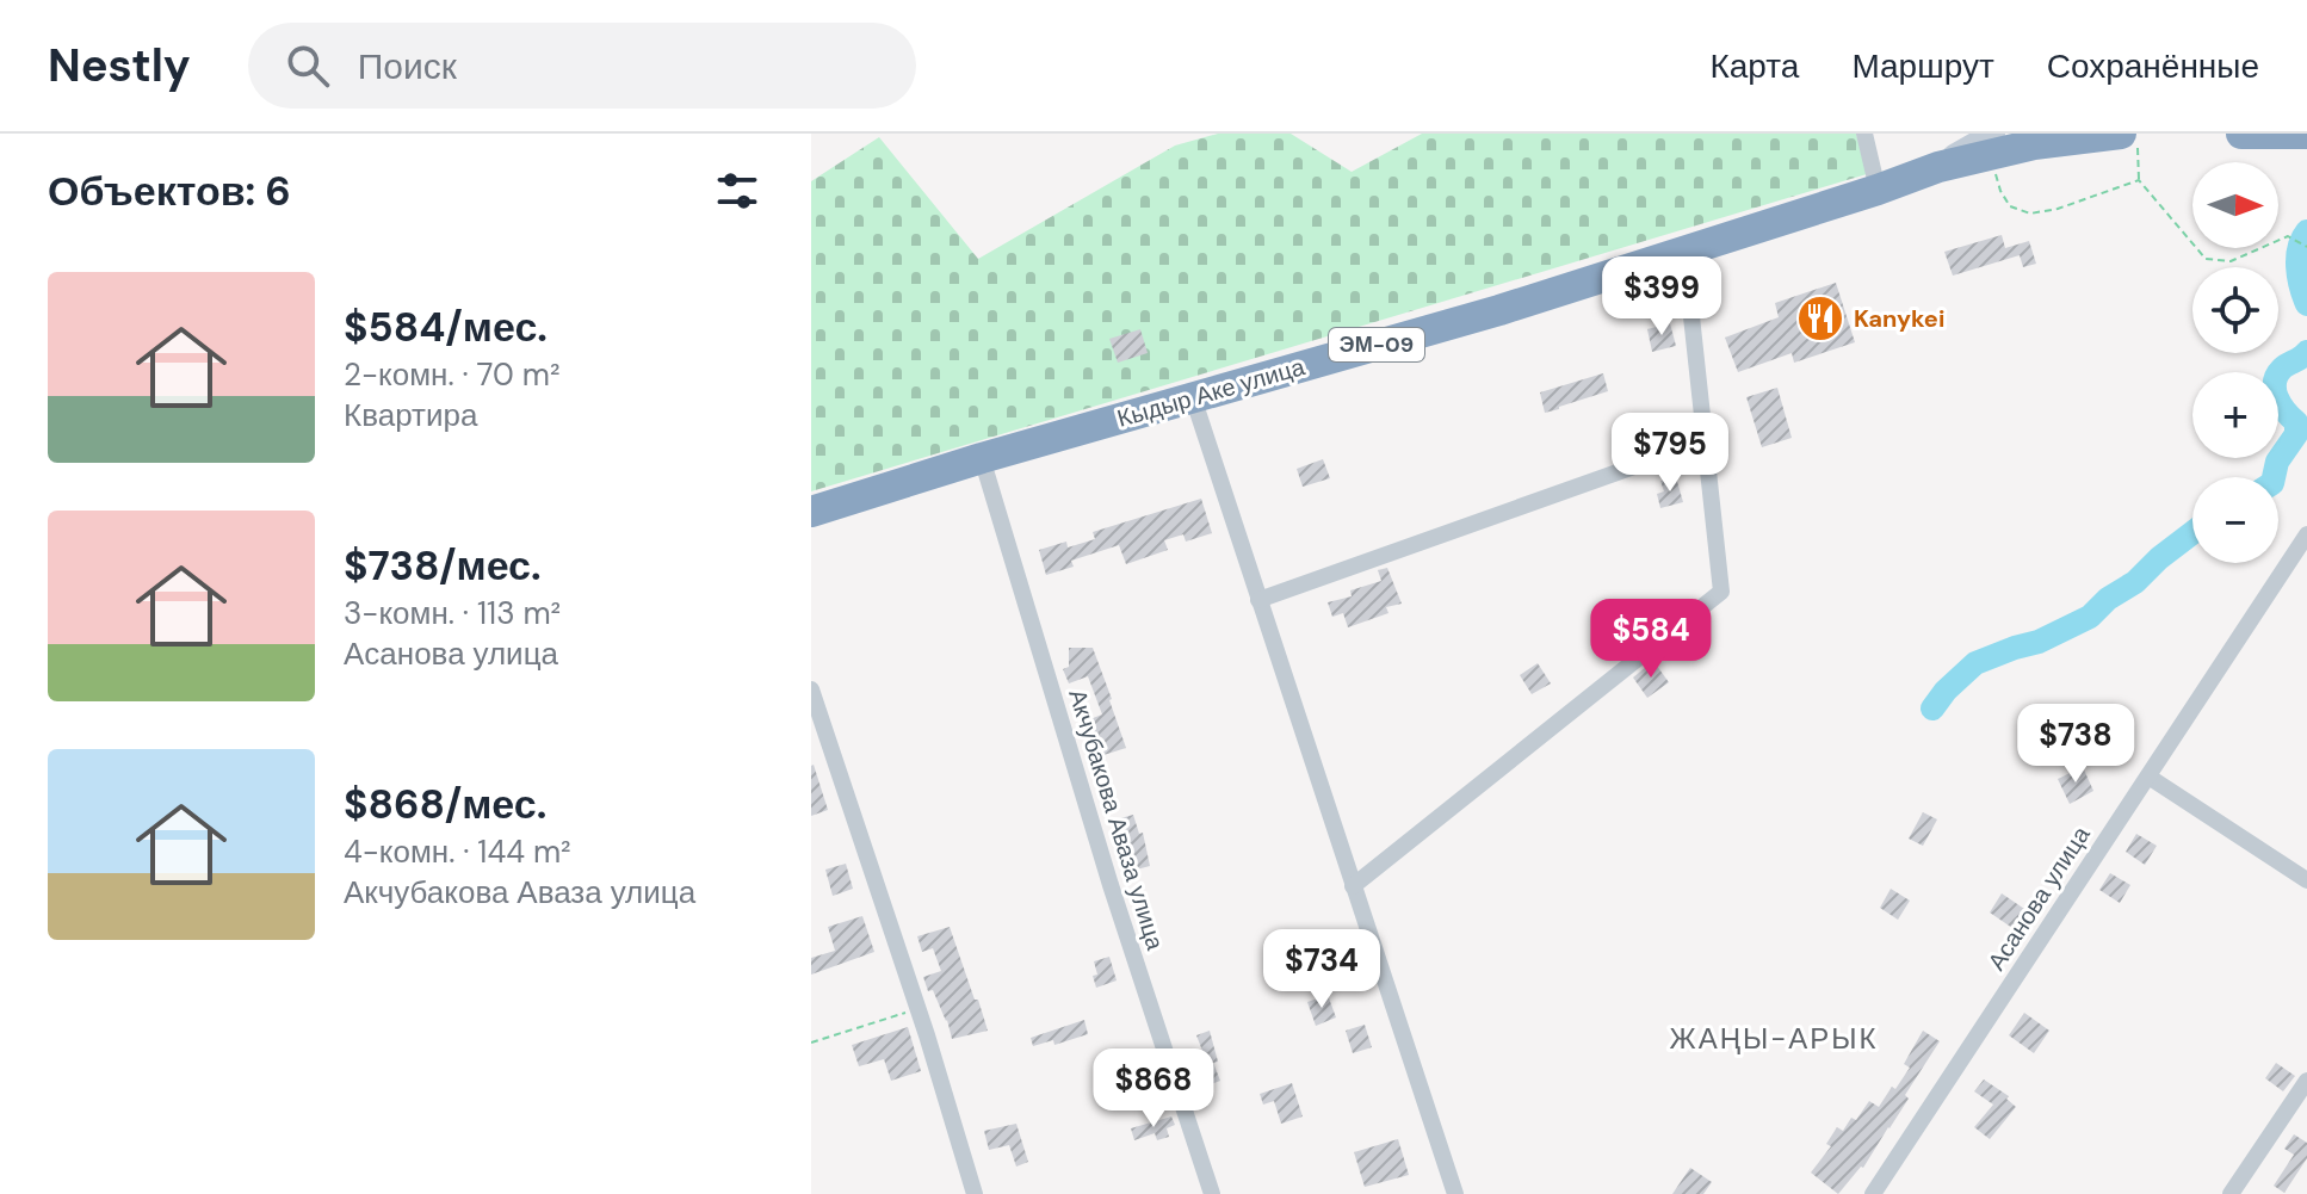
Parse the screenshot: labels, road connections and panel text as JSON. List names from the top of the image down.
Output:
{
  "streets": {
    "highway": ["ЭМ-09", "Кыдыр Аке улица"],
    "street": ["Акчубакова Аваза улица", "Асанова улица"]
  },
  "crossings": [
    ["ЭМ-09", "Кыдыр Аке улица"],
    ["Кыдыр Аке улица", "Акчубакова Аваза улица"]
  ],
  "districts": ["ЖАҢЫ-АРЫК"],
  "places": {
    "restaurant": ["Kanykei"]
  },
  "north": "right",
  "page": {
    "header": "Nestly",
    "search": "Поиск",
    "nav": ["Карта", "Маршрут", "Сохранённые"],
    "heading": "Объектов: 6",
    "map_buttons": ["+", "−"],
    "list": [
      {
        "name": "$584/мес.",
        "note": "2-комн. · 70 m² · Квартира"
      },
      {
        "name": "$738/мес.",
        "note": "3-комн. · 113 m² · Асанова улица"
      },
      {
        "name": "$868/мес.",
        "note": "4-комн. · 144 m² · Акчубакова Аваза улица"
      }
    ],
    "price": [
      "$399",
      "$795",
      "$584",
      "$738",
      "$734",
      "$868"
    ]
  }
}
